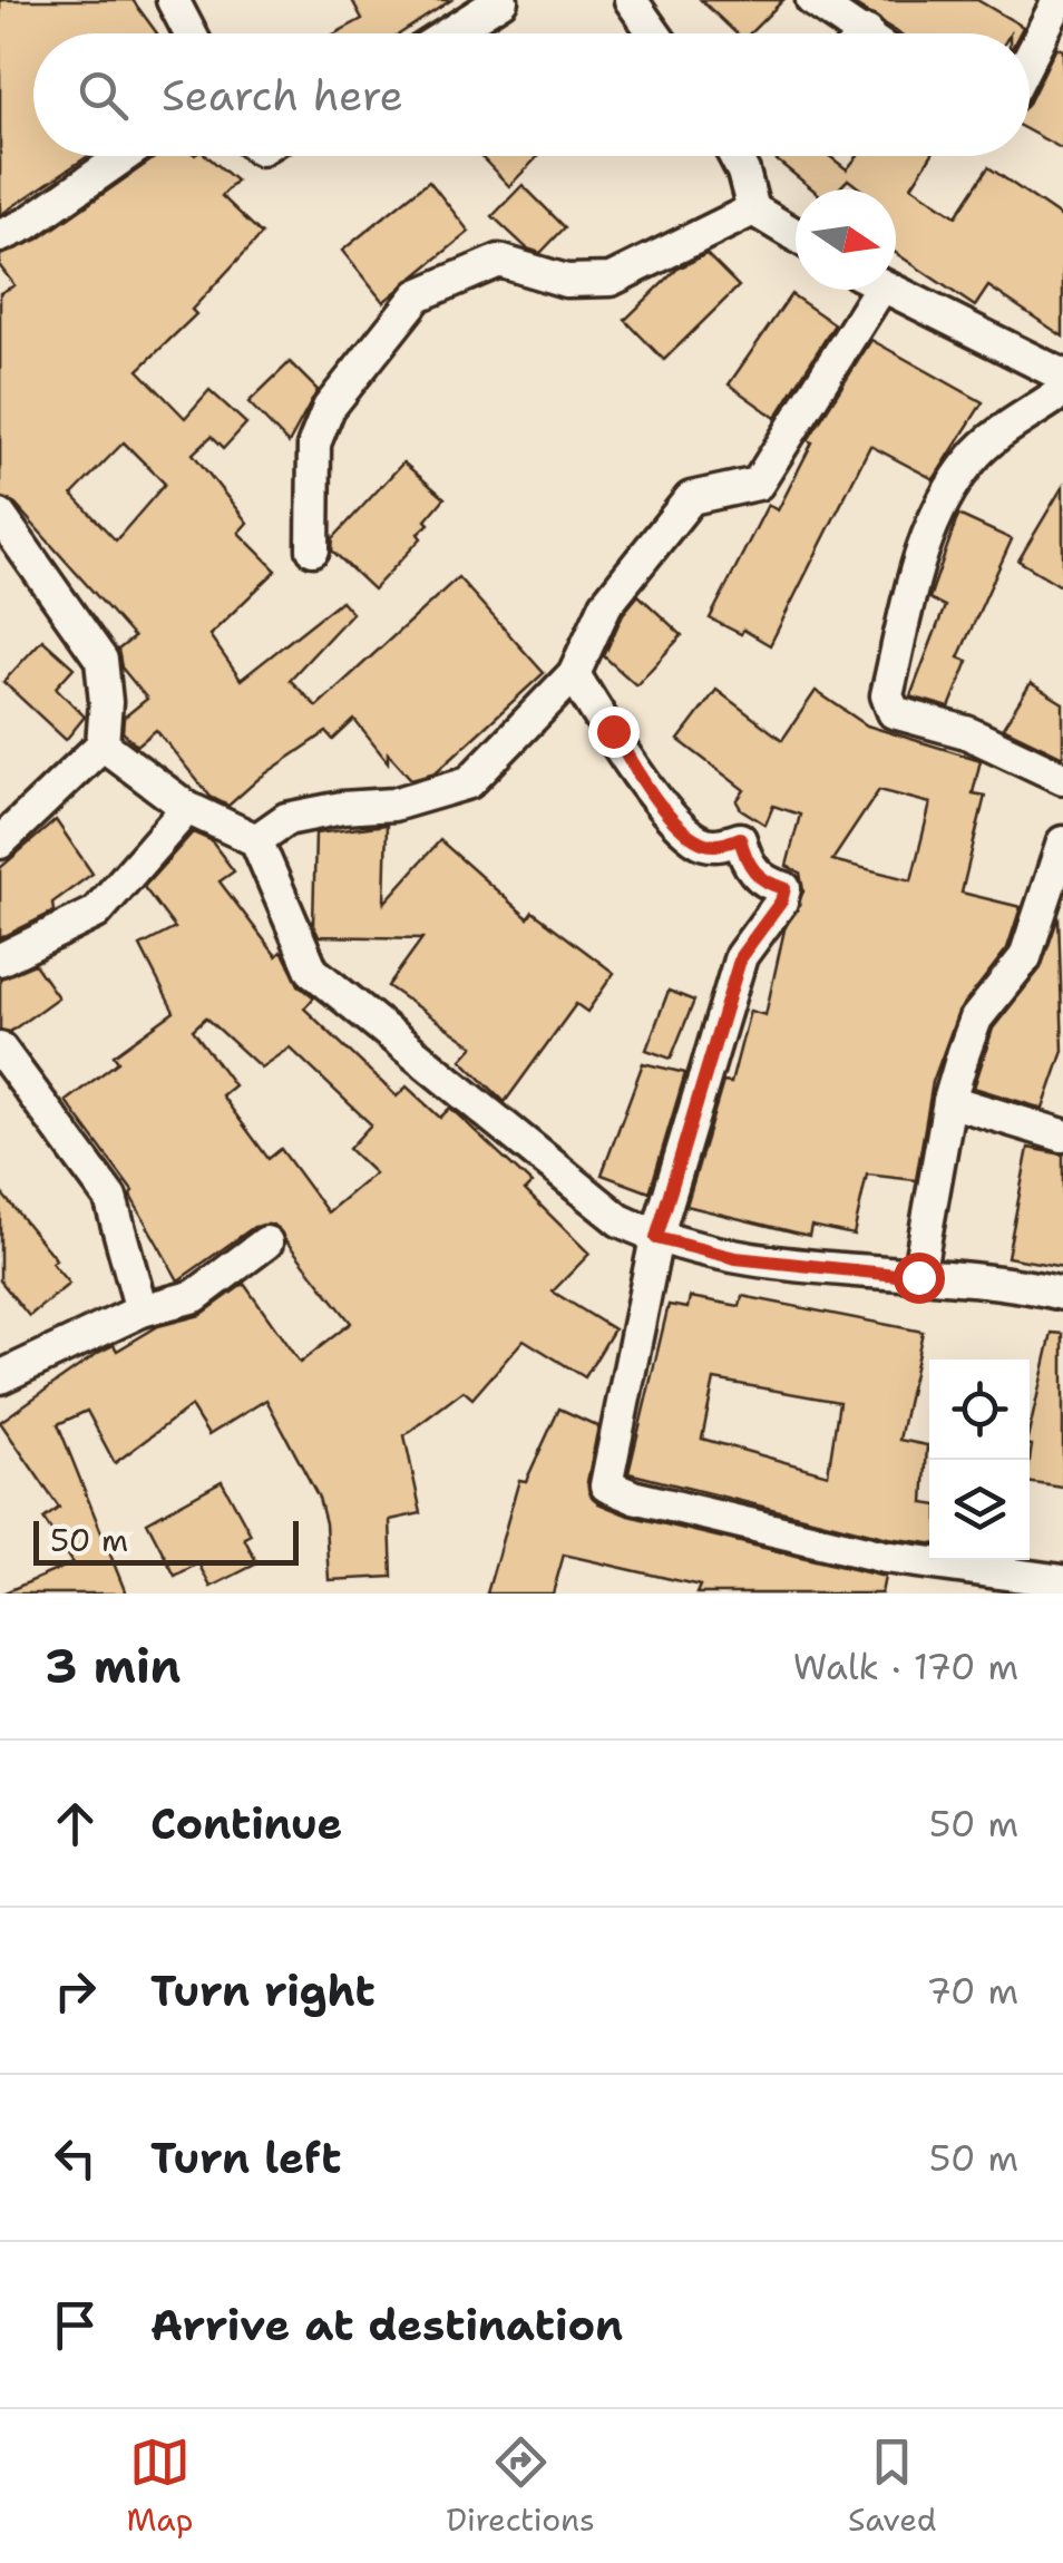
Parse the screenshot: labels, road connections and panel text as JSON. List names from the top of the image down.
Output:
{
  "scale_bar": "50 m",
  "north": "right",
  "page": {
    "search": "Search here",
    "scale": "50 m",
    "heading": ["3 min", "Walk · 170 m"],
    "list": [
      ["Continue", "50 m"],
      ["Turn right", "70 m"],
      ["Turn left", "50 m"],
      "Arrive at destination"
    ],
    "nav": ["Map", "Directions", "Saved"]
  }
}
